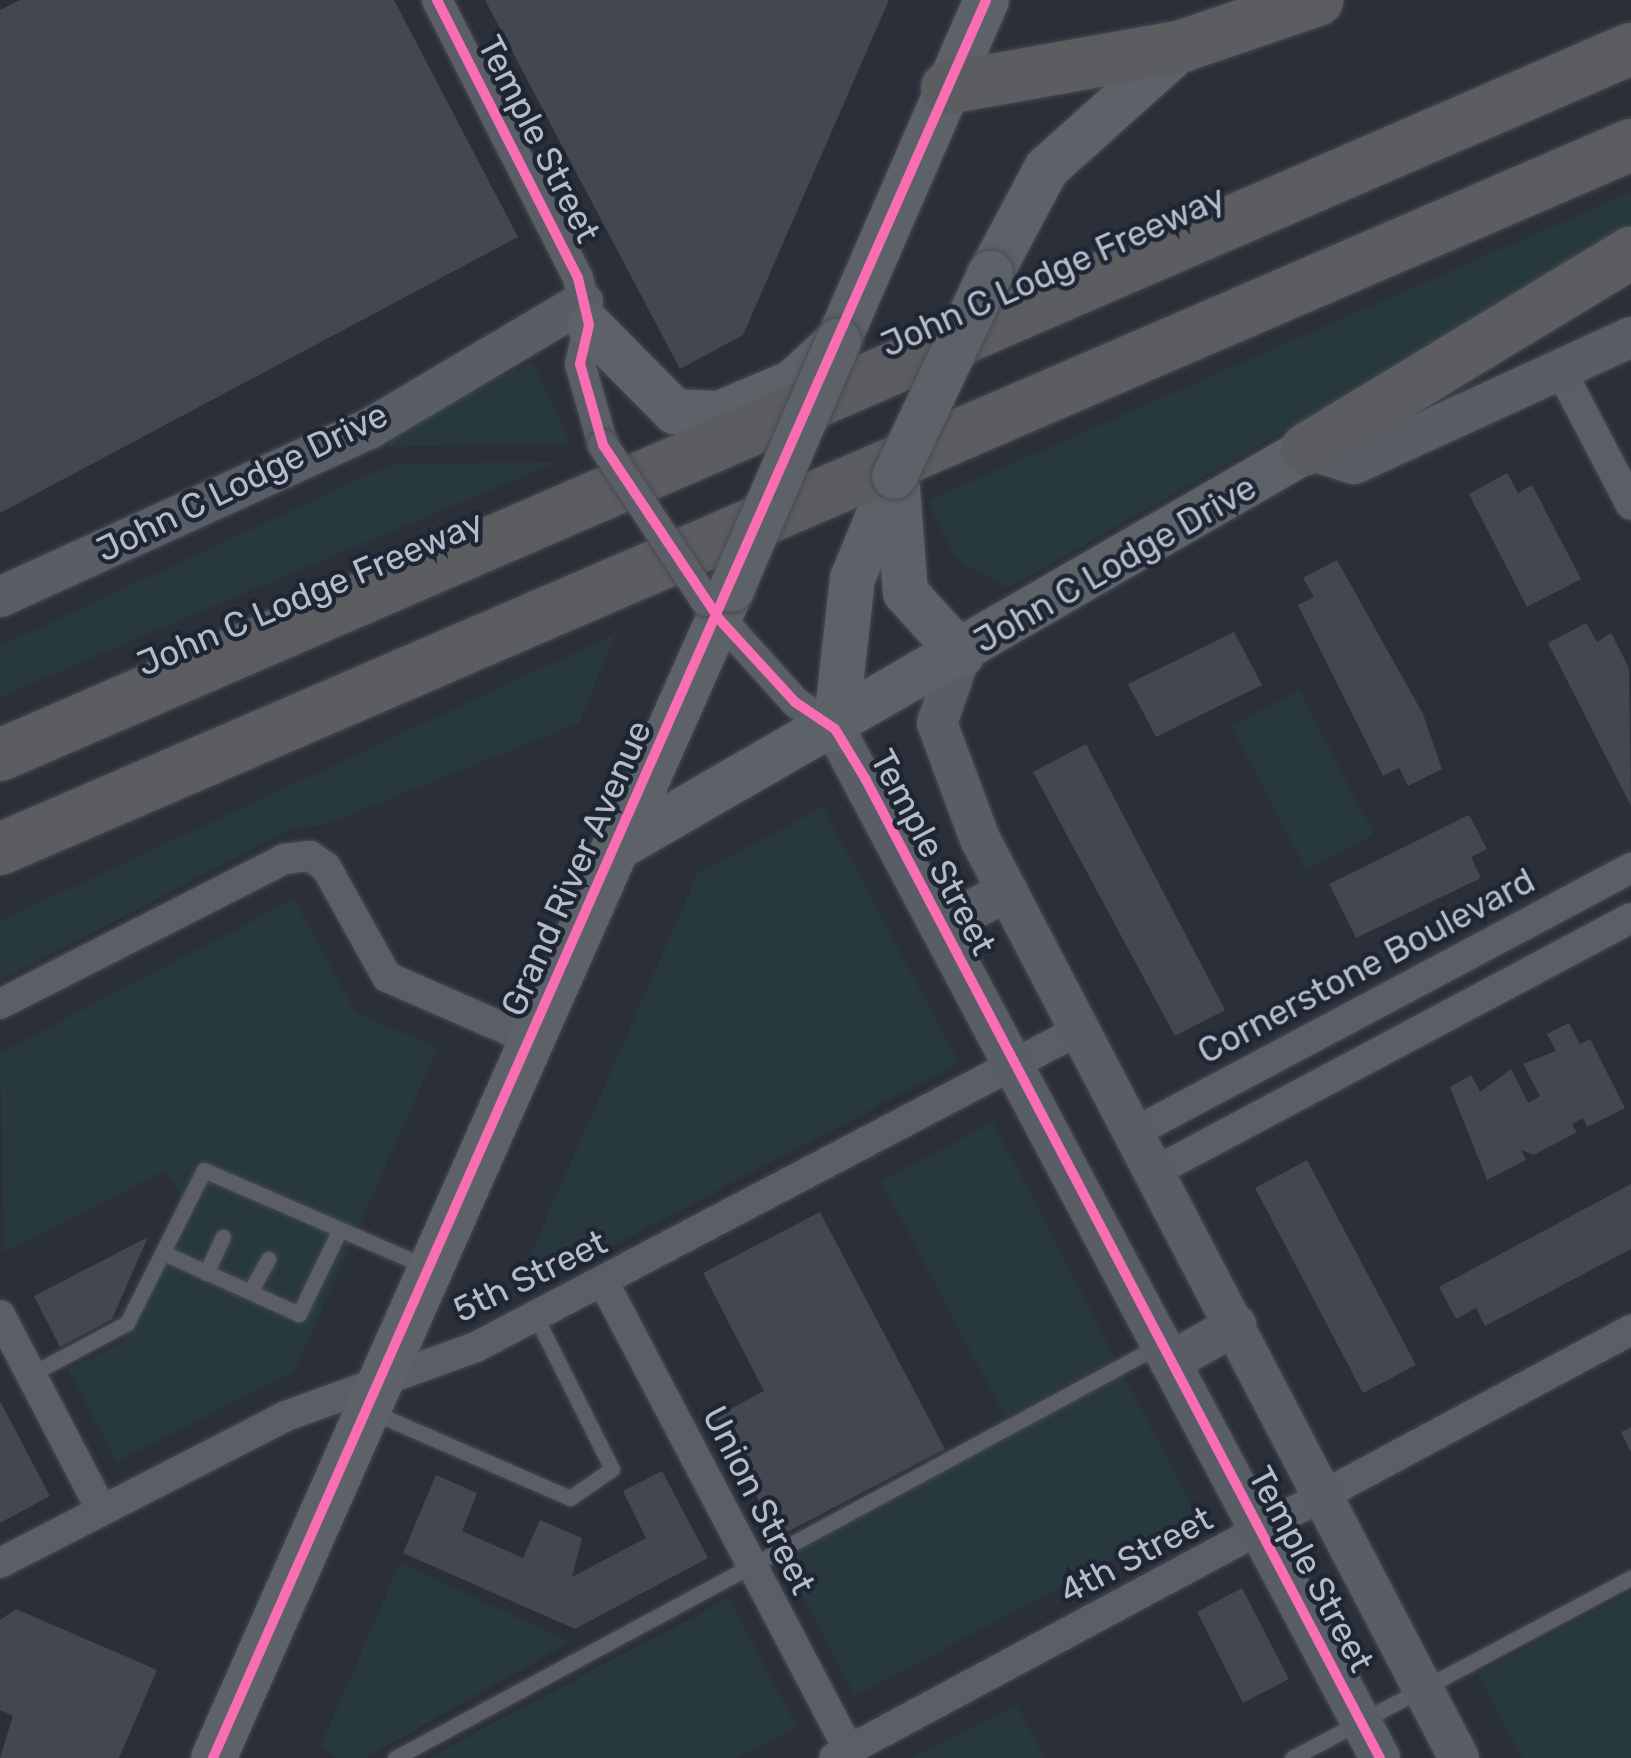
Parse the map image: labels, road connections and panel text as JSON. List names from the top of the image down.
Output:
{
  "streets": {
    "highway": ["John C Lodge Freeway"],
    "main road": ["John C Lodge Drive", "Grand River Avenue"],
    "street": [
      "Temple Street",
      "Cornerstone Boulevard",
      "5th Street",
      "Union Street",
      "4th Street"
    ]
  },
  "crossings": [
    ["Temple Street", "John C Lodge Drive"],
    ["Temple Street", "Grand River Avenue"],
    ["Temple Street", "Cornerstone Boulevard"],
    ["Temple Street", "5th Street"],
    ["Temple Street", "4th Street"],
    ["John C Lodge Drive", "Grand River Avenue"],
    ["Grand River Avenue", "5th Street"],
    ["5th Street", "Union Street"],
    ["Union Street", "4th Street"]
  ]
}
